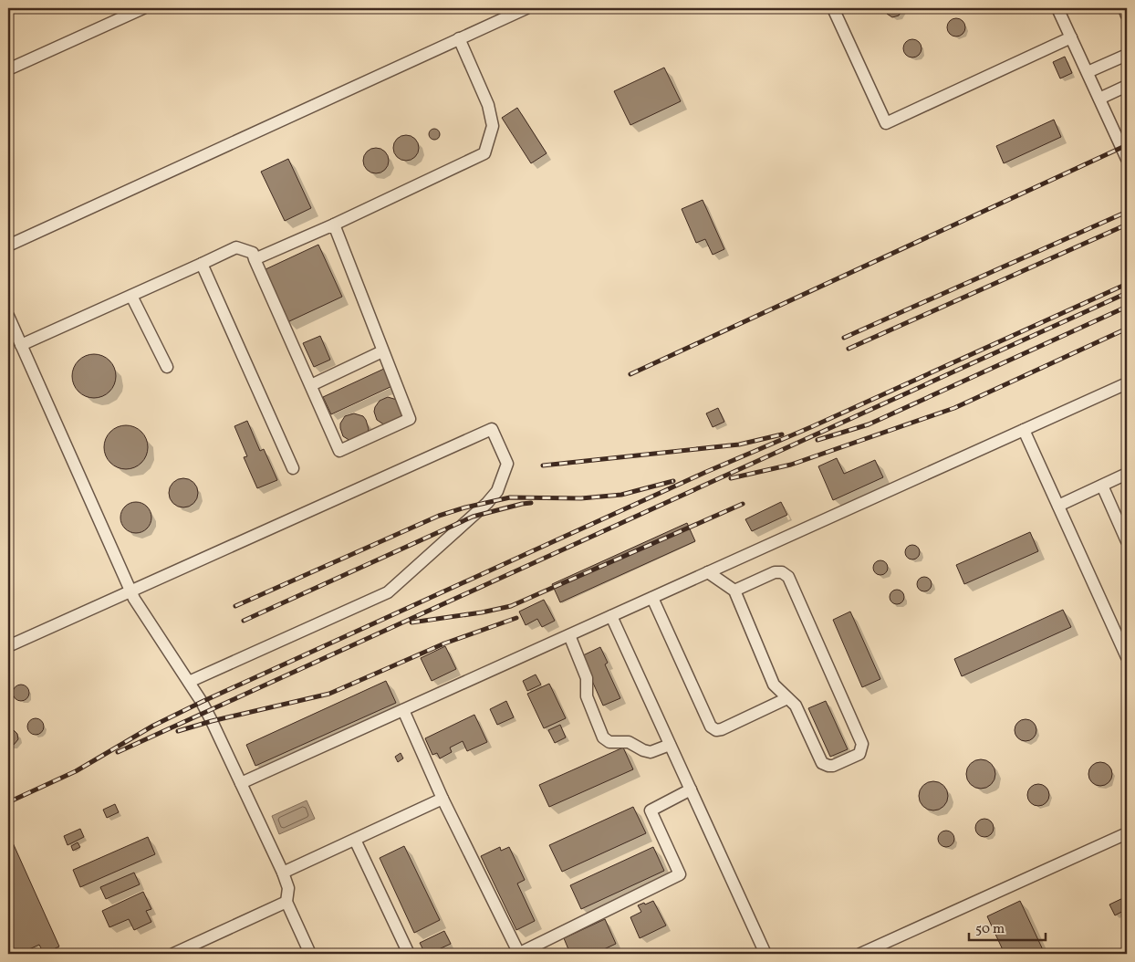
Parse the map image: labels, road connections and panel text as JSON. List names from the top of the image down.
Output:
{
  "scale_bar": "50 m"
}
